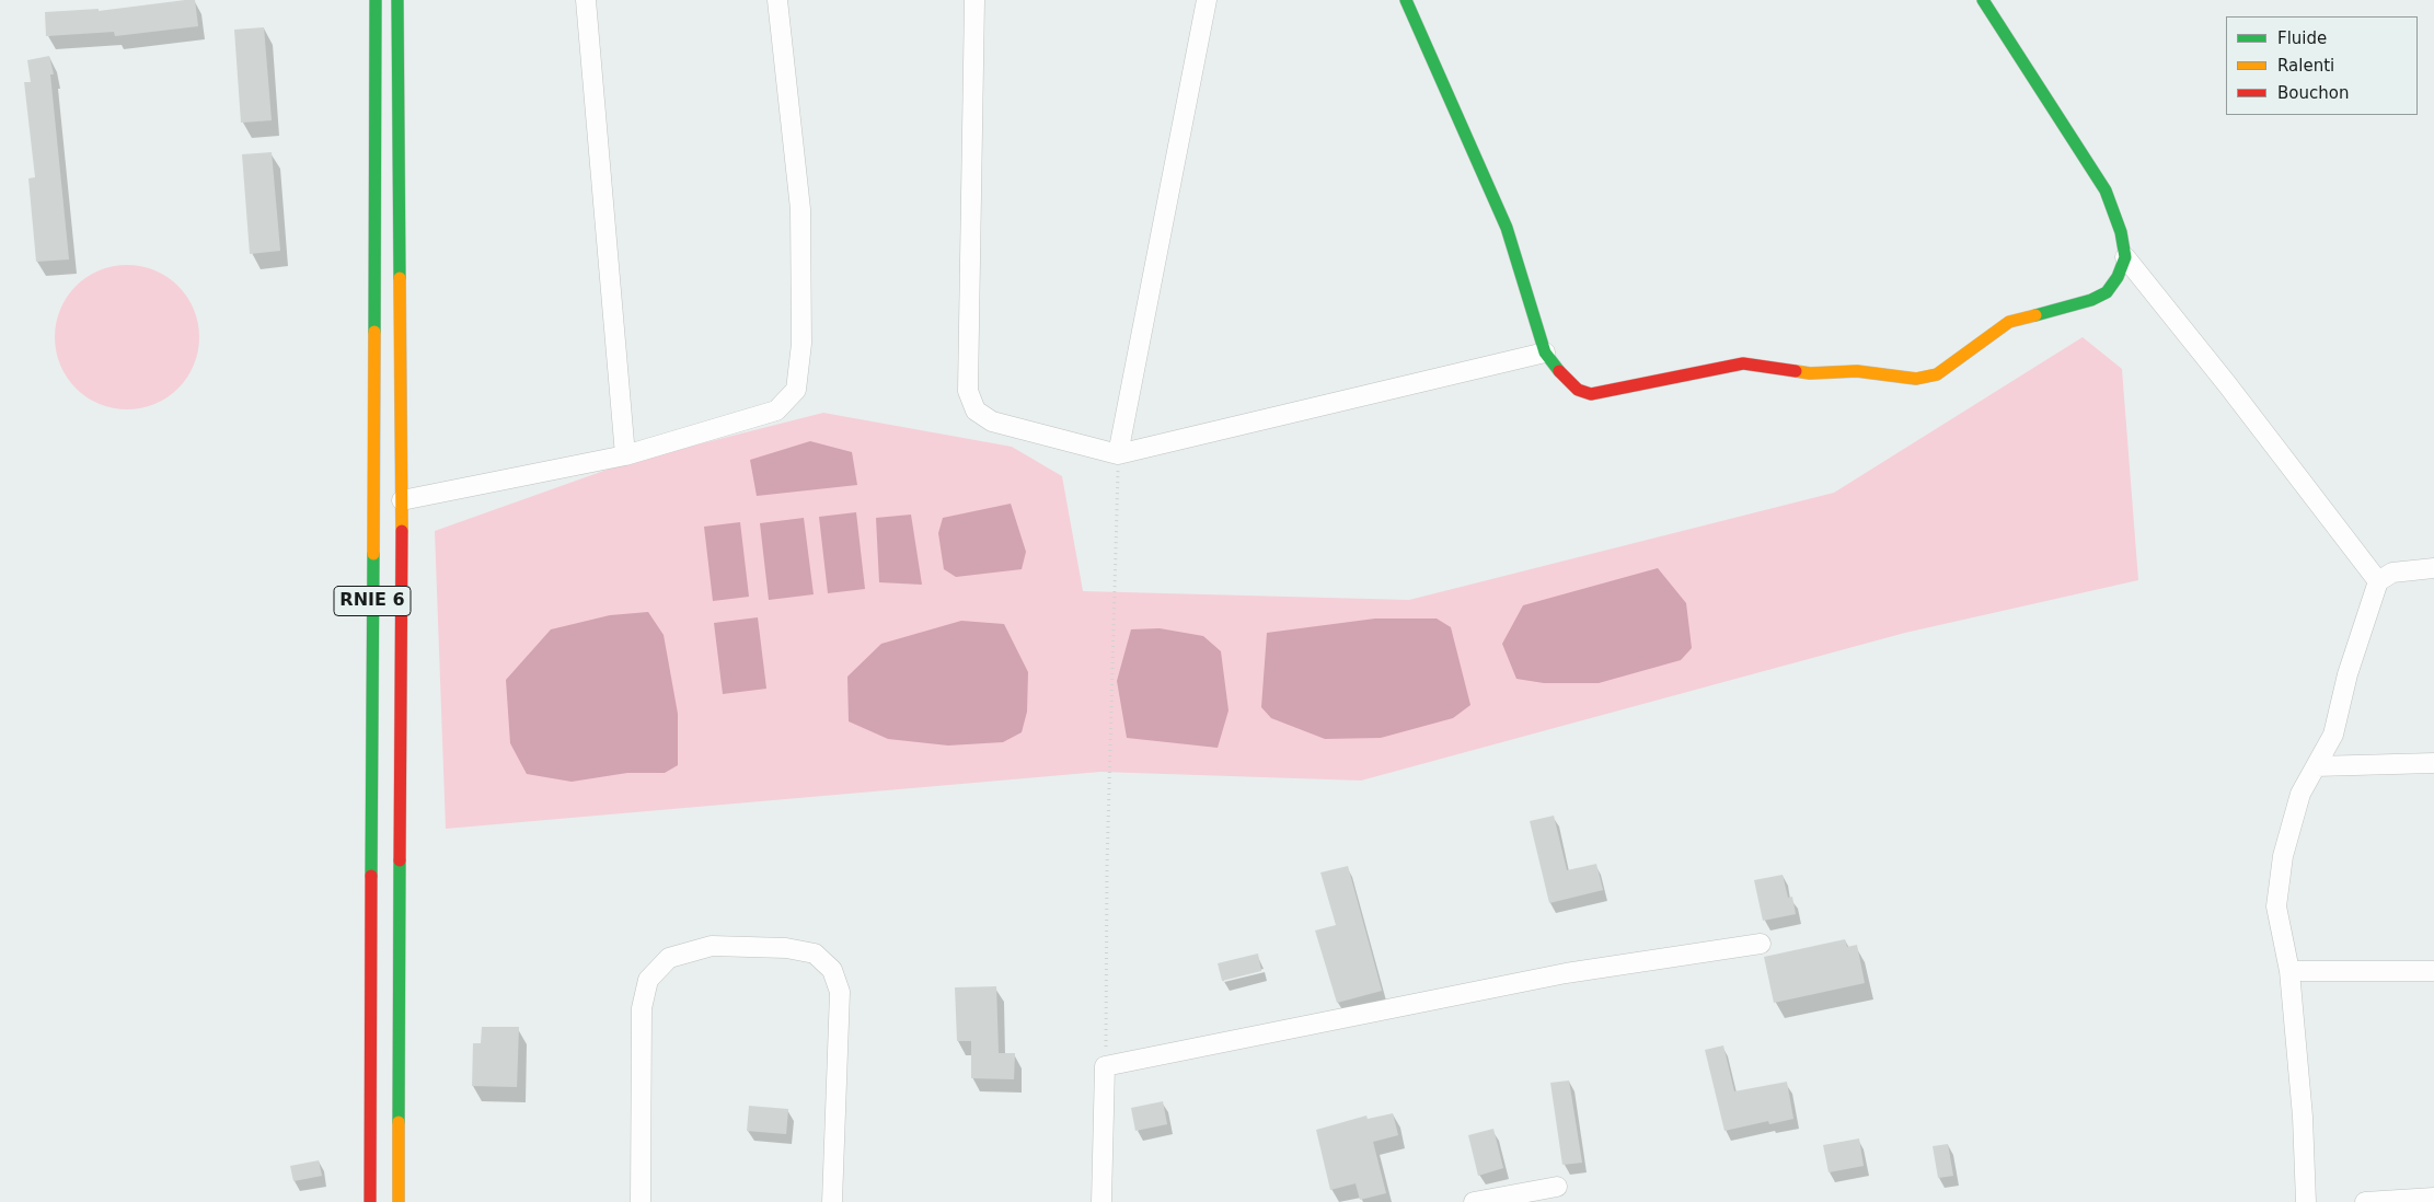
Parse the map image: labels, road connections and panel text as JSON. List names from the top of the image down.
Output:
{
  "streets": {
    "main road": ["RNIE 6"]
  },
  "legend": ["Fluide", "Ralenti", "Bouchon"]
}
